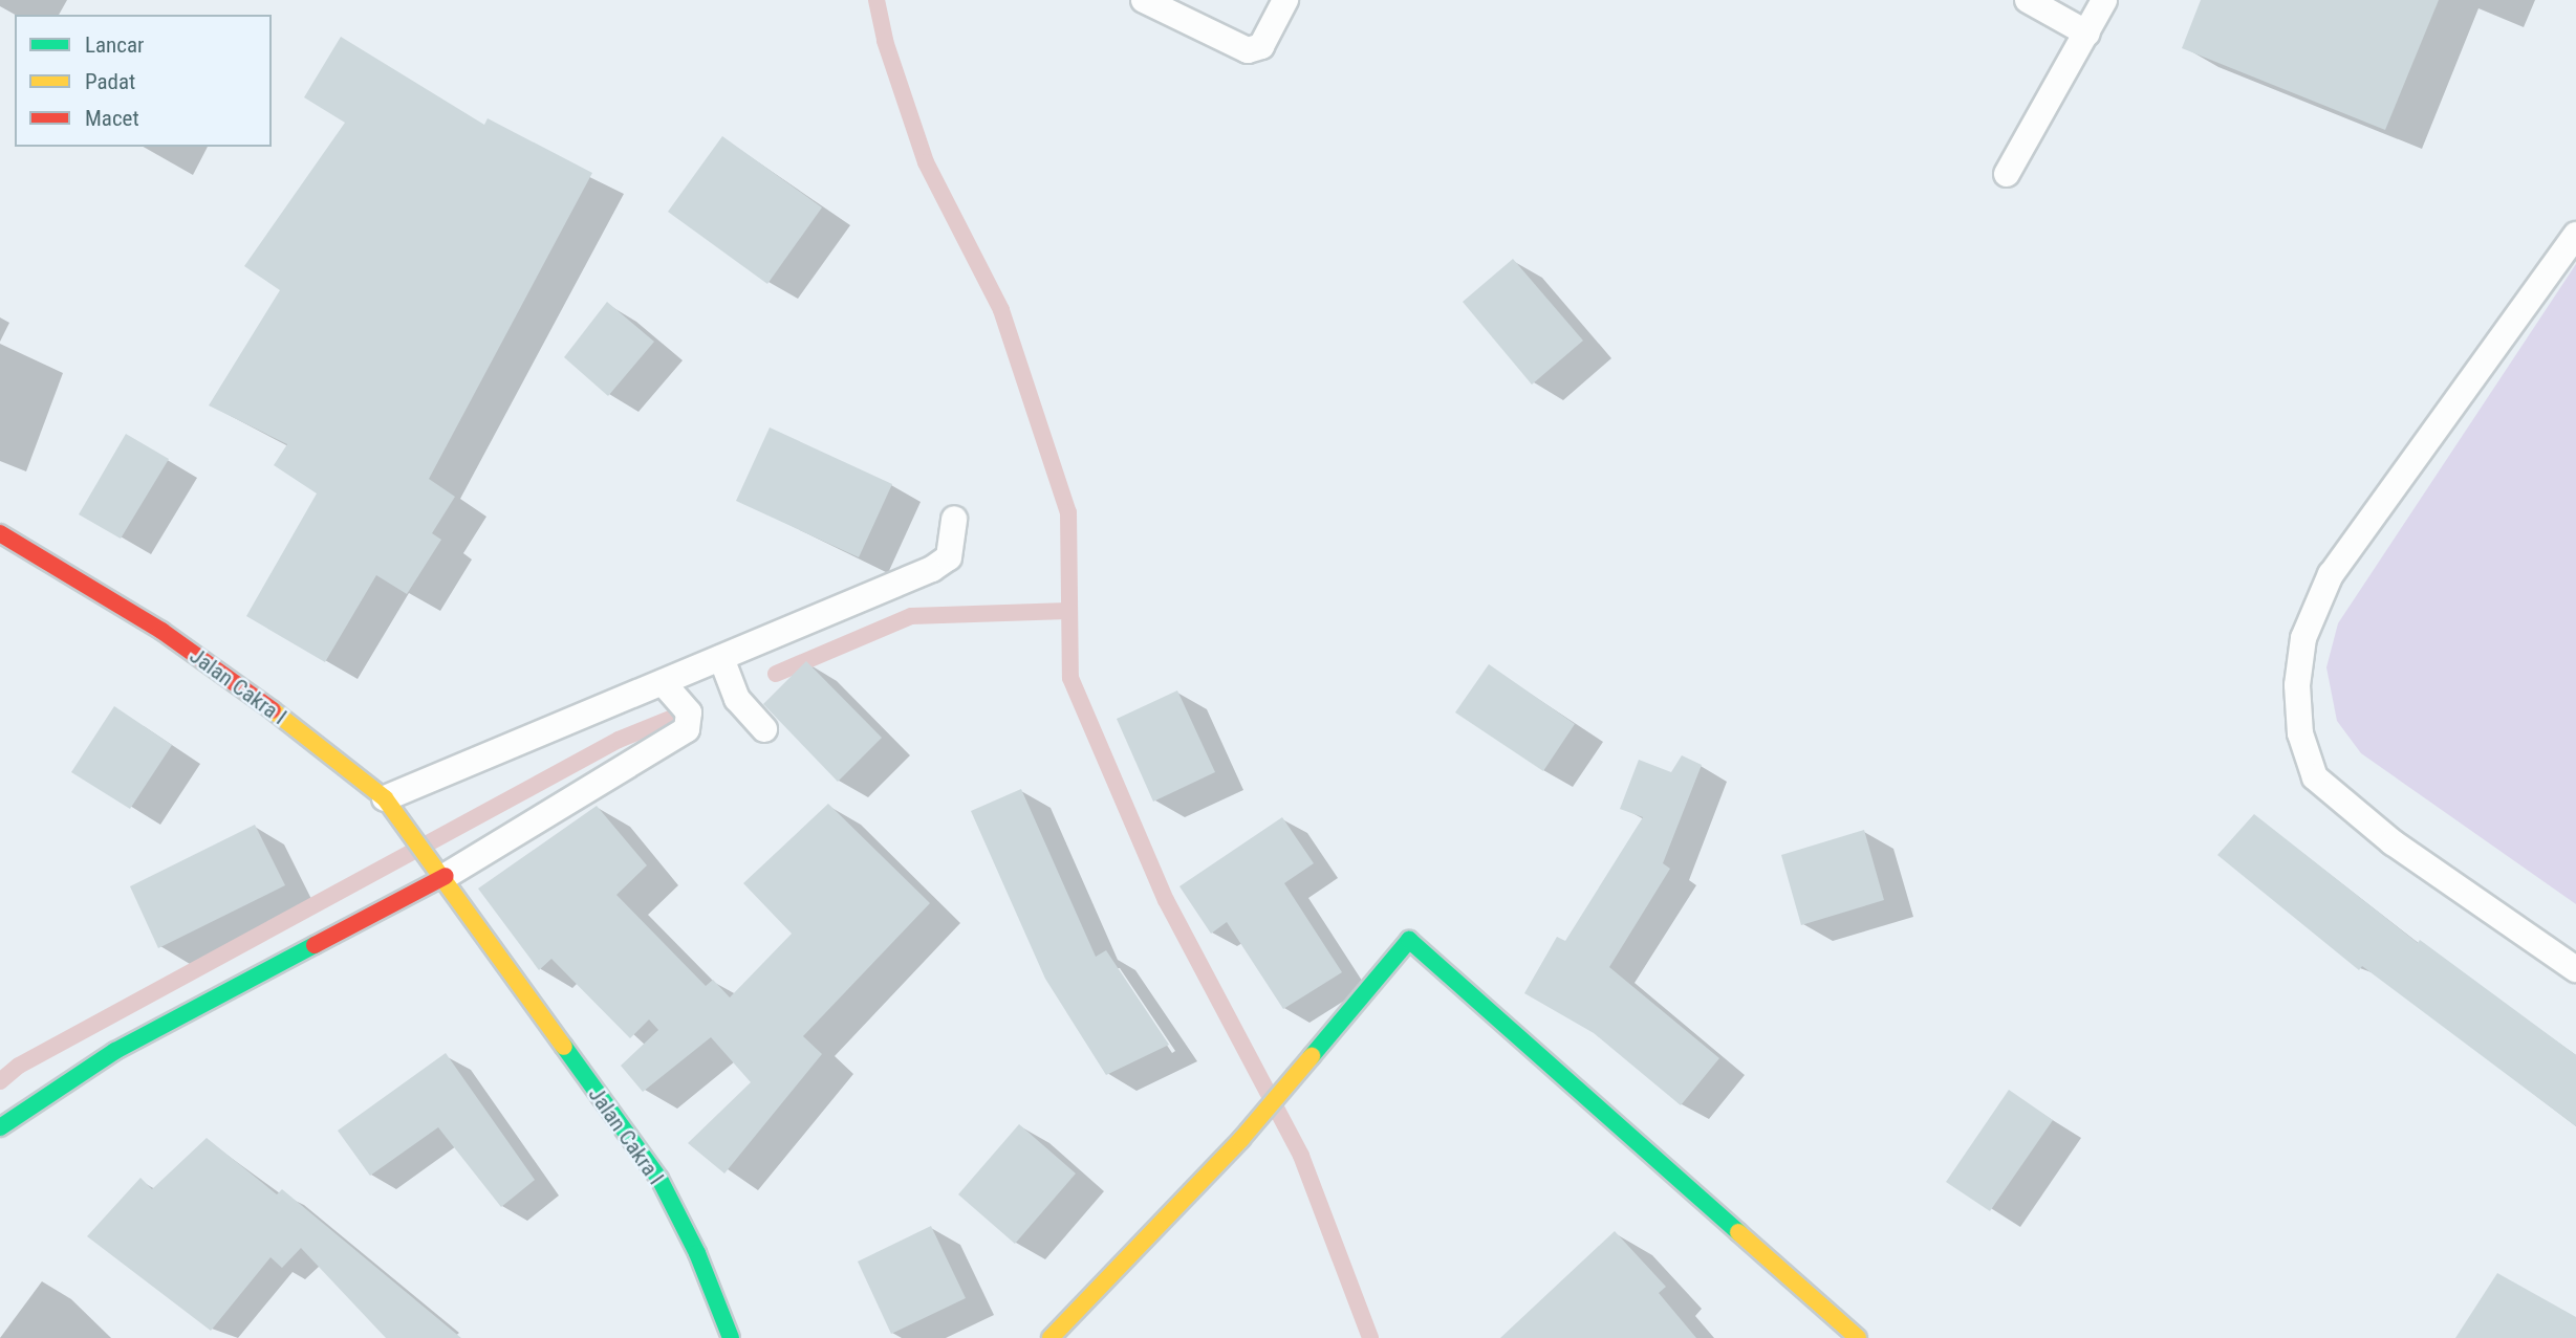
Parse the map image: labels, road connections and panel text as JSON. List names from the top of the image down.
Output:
{
  "streets": {
    "street": ["Jalan Cakra I"]
  },
  "legend": ["Lancar", "Padat", "Macet"]
}
